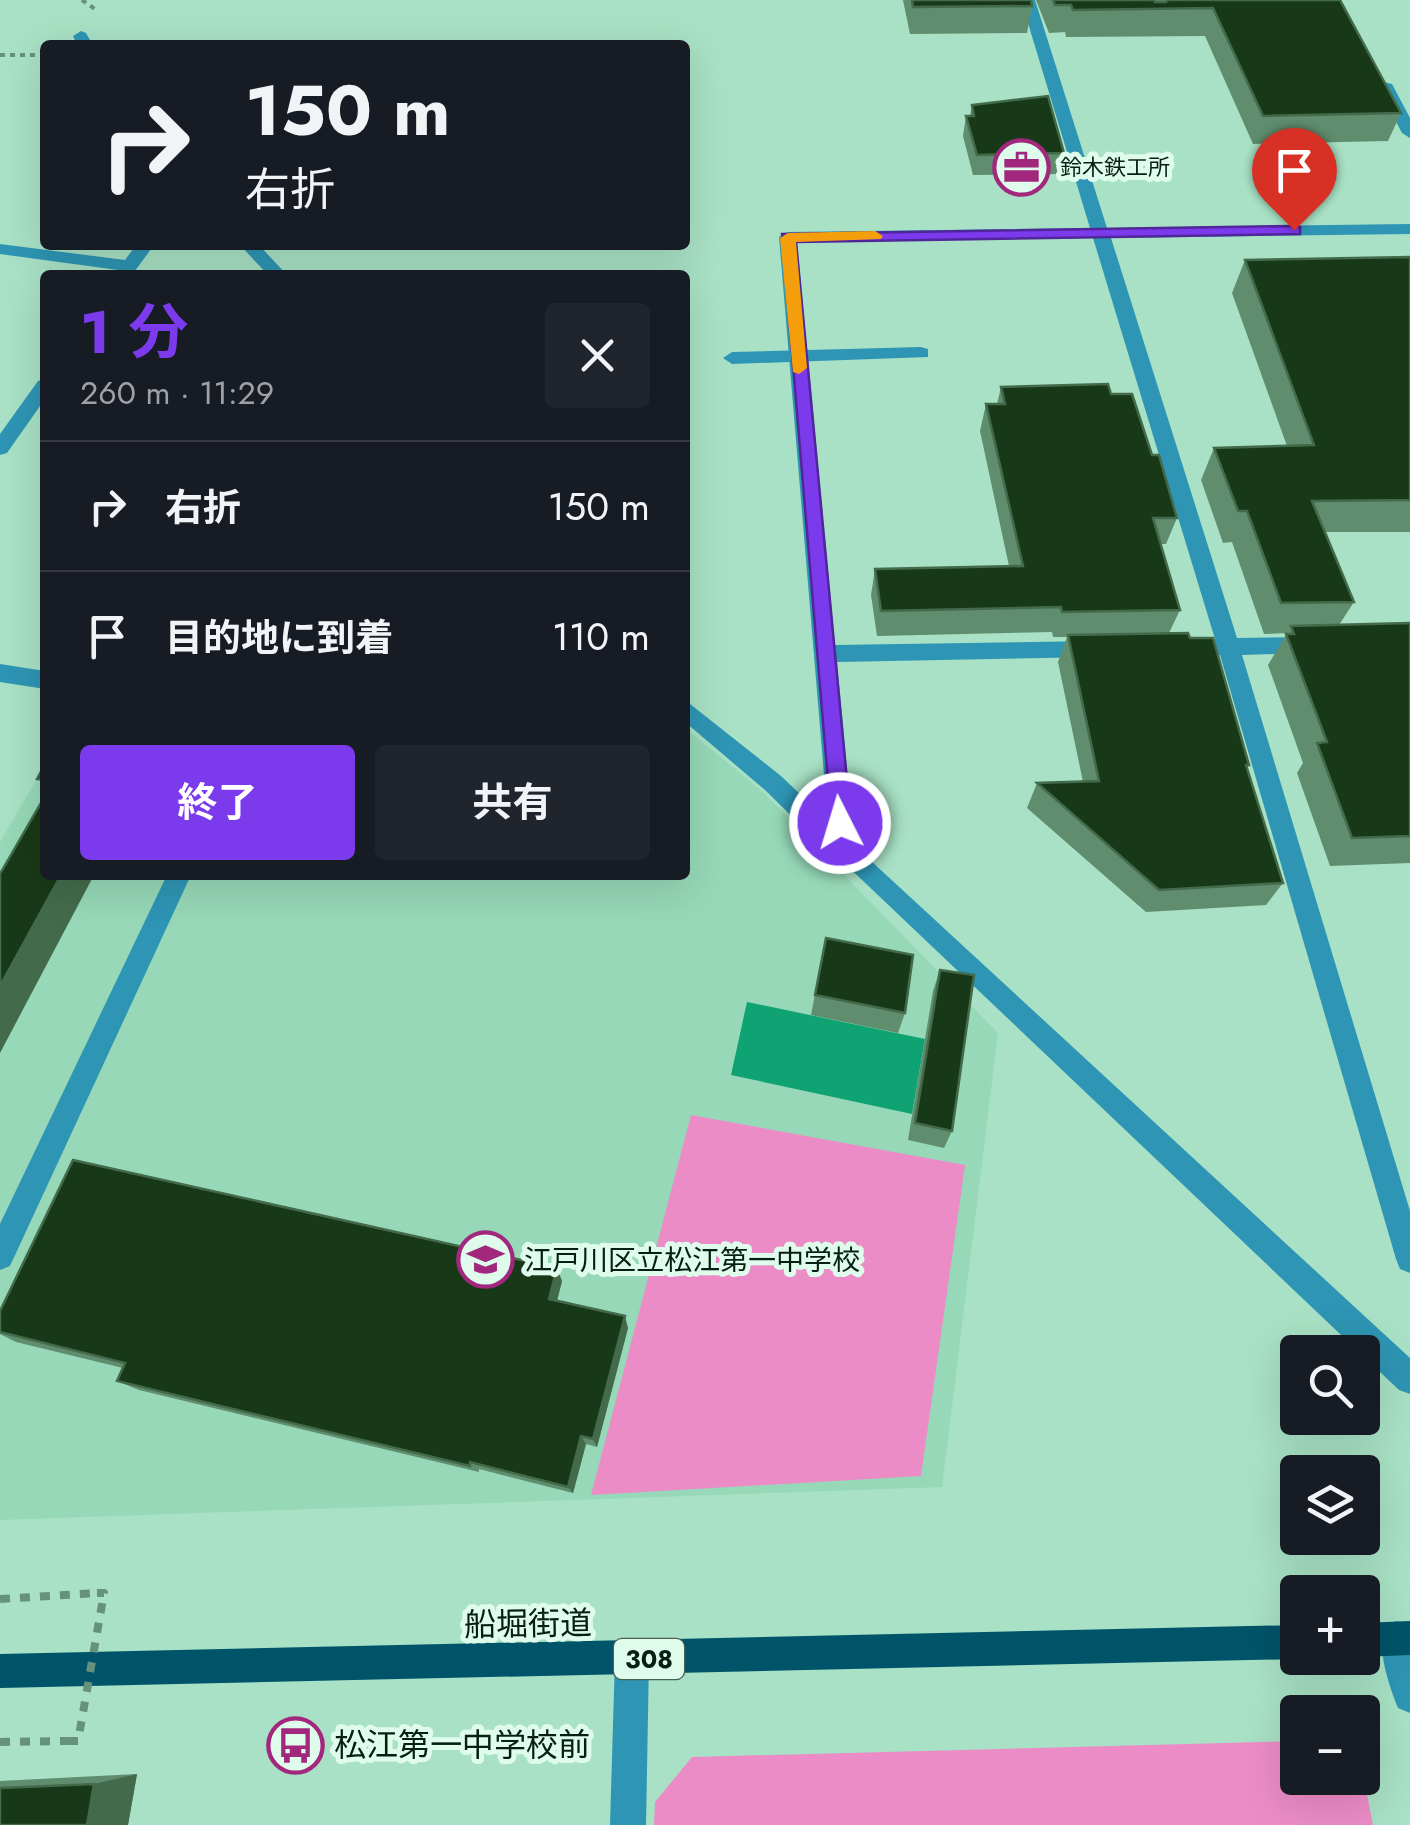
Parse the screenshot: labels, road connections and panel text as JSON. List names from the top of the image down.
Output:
{
  "streets": {
    "main road": ["船堀街道", "308"]
  },
  "places": {
    "office": ["鈴木鉄工所"],
    "school or university": ["江戸川区立松江第一中学校"],
    "bus stop": ["松江第一中学校前"]
  },
  "page": {
    "turn": ["150 m", "右折"],
    "heading": ["1 分", "260 m · 11:29"],
    "list": [
      {
        "name": "右折",
        "value": "150 m"
      },
      {
        "name": "目的地に到着",
        "value": "110 m"
      }
    ],
    "buttons": ["終了", "共有"],
    "map_buttons": ["+", "−"]
  }
}
